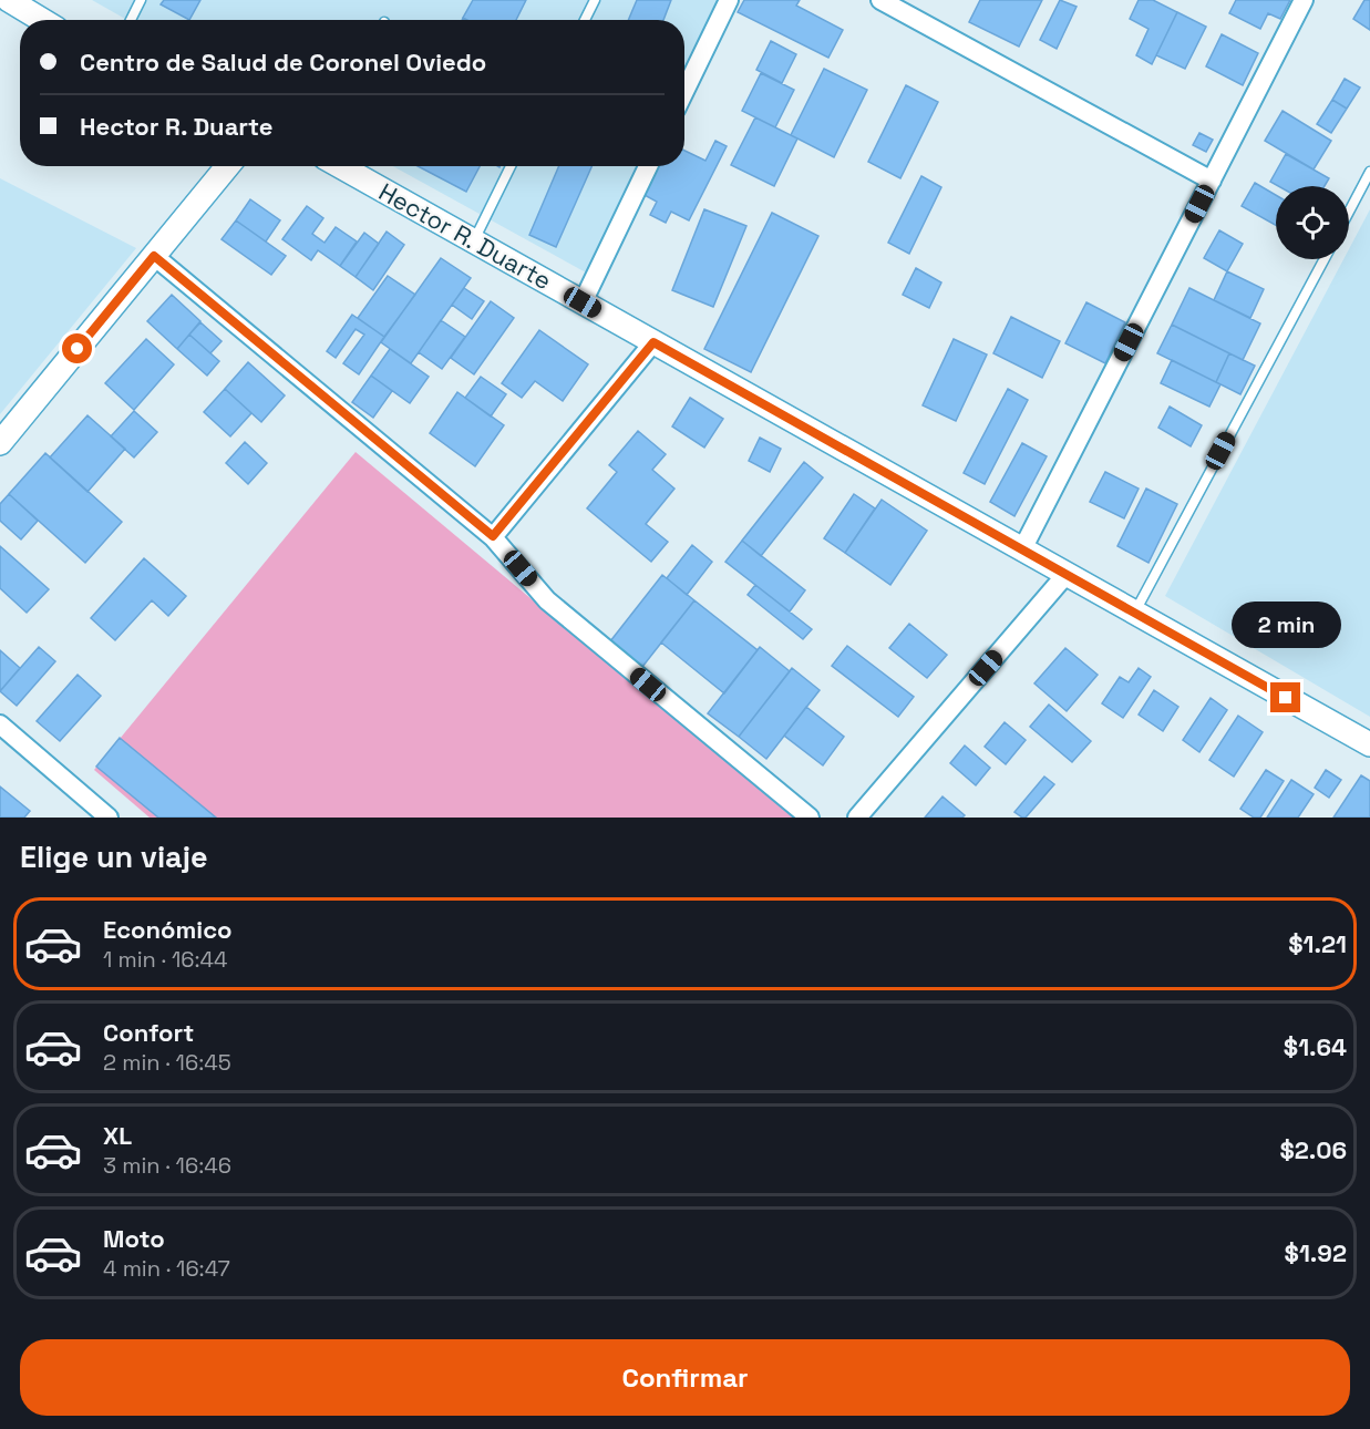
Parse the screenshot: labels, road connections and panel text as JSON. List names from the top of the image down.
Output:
{
  "streets": {
    "street": ["Hector R. Duarte"]
  },
  "page": {
    "banner": ["Centro de Salud de Coronel Oviedo", "Hector R. Duarte"],
    "bubble": "2 min",
    "heading": "Elige un viaje",
    "list": [
      {
        "name": "Económico",
        "note": "1 min · 16:44",
        "value": "$1.21"
      },
      {
        "name": "Confort",
        "note": "2 min · 16:45",
        "value": "$1.64"
      },
      {
        "name": "XL",
        "note": "3 min · 16:46",
        "value": "$2.06"
      },
      {
        "name": "Moto",
        "note": "4 min · 16:47",
        "value": "$1.92"
      }
    ],
    "buttons": "Confirmar"
  }
}
